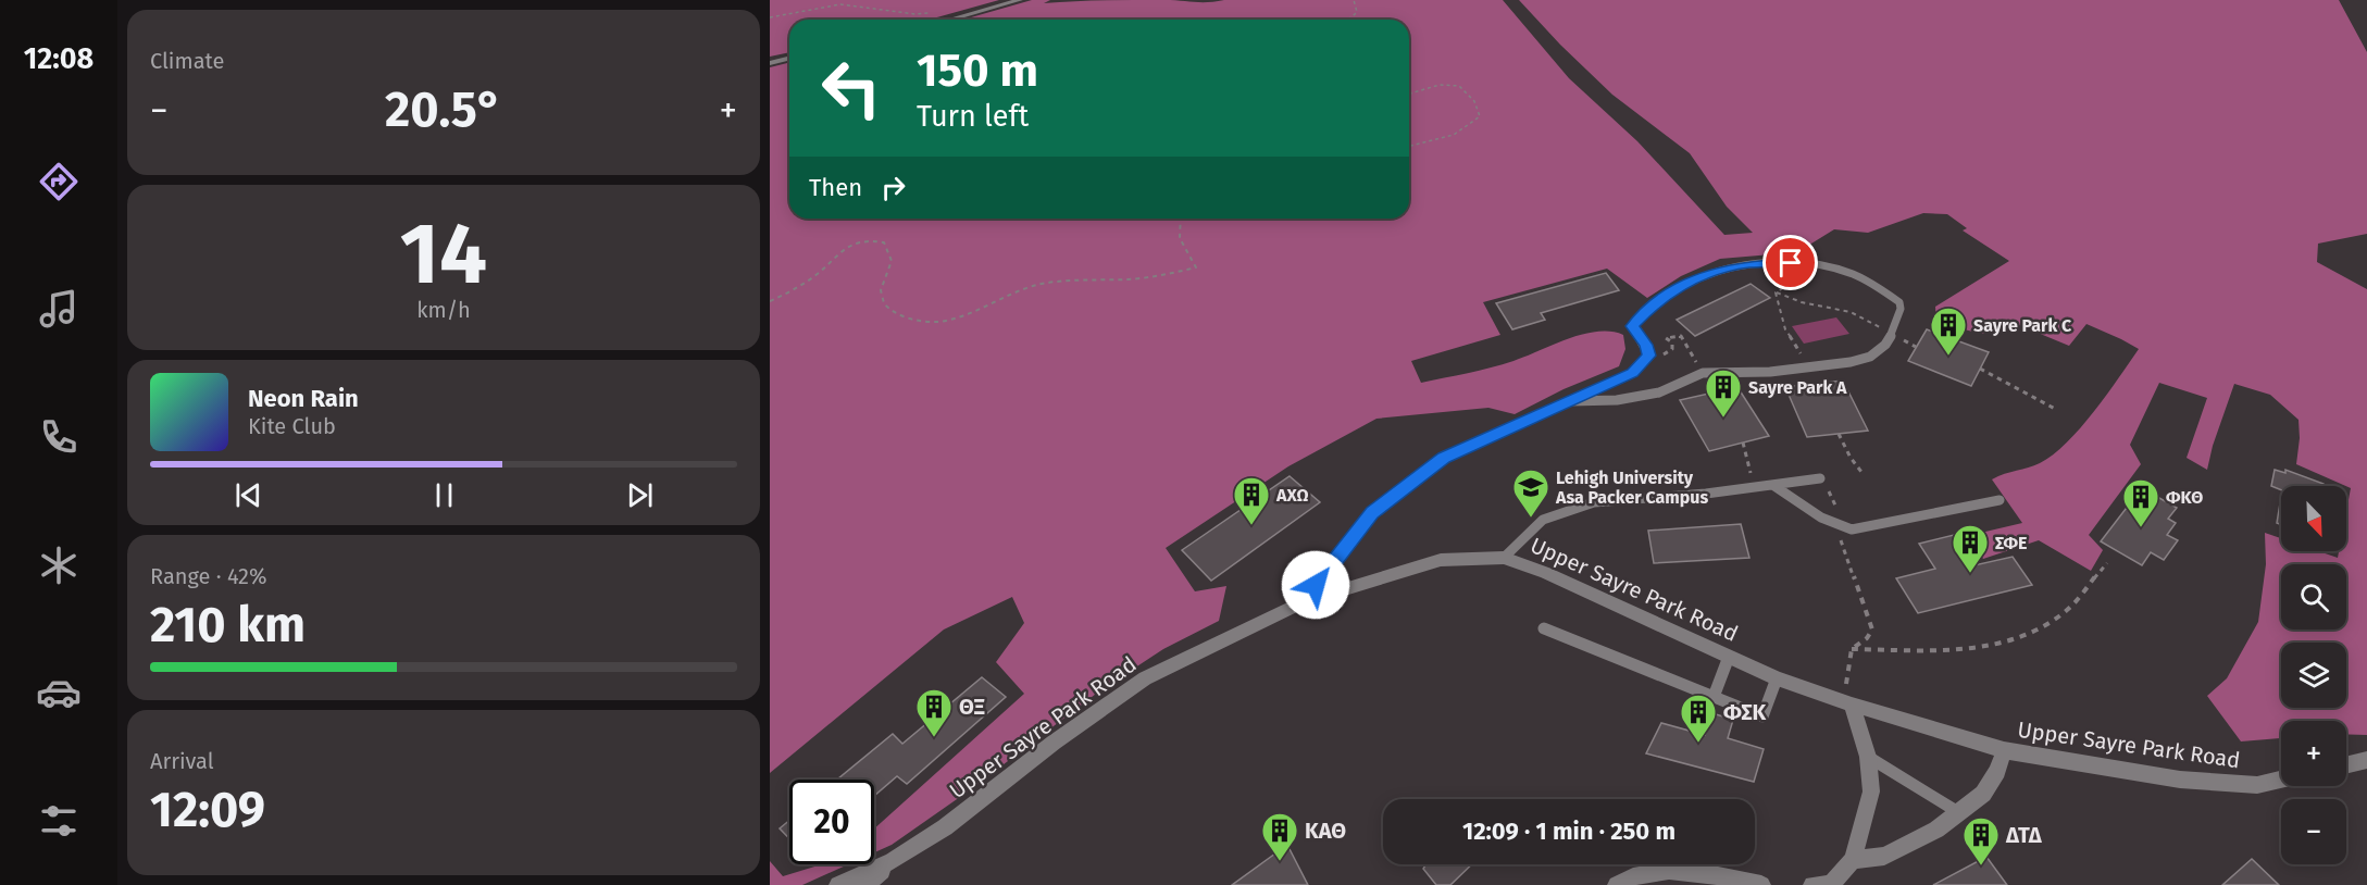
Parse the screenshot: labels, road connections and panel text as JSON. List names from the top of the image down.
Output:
{
  "streets": {
    "street": ["Upper Sayre Park Road"]
  },
  "places": {
    "building": [
      "Sayre Park C",
      "Sayre Park A",
      "ΑΧΩ",
      "ΦΚΘ",
      "ΣΦΕ",
      "ΘΞ",
      "ΦΣK",
      "ΚΑΘ",
      "ΔΤΔ"
    ],
    "school or university": ["Lehigh University Asa Packer Campus"]
  },
  "north": "bottom right",
  "page": {
    "tabs": "12:08",
    "tile": [
      "Climate",
      ["14", "km/h"],
      ["Range · 42%", "210 km"],
      ["Arrival", "12:09"]
    ],
    "turn": ["150 m", "Turn left"],
    "heat": ["−", "20.5°", "+"],
    "then": "Then",
    "song": ["Neon Rain", "Kite Club"],
    "map_buttons": ["+", "−"],
    "limit": "20",
    "trip": "12:09 · 1 min · 250 m"
  }
}
